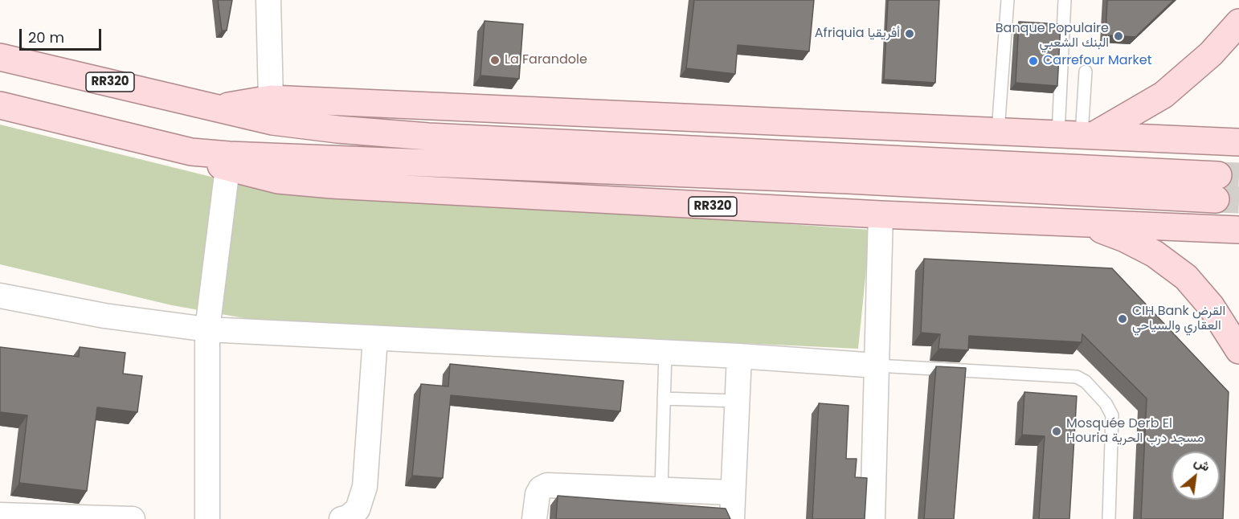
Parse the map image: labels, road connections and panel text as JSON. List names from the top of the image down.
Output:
{
  "streets": {
    "main road": ["RR320"]
  },
  "places": [
    "Afriquia أفريقيا",
    "Banque Populaire البنك الشعبي",
    "La Farandole",
    "Carrefour Market",
    "CIH Bank القرض العقاري والسياحي",
    "Mosquée Derb El Houria مسجد درب الحرية"
  ],
  "scale_bar": "20 m",
  "north": "top right"
}
